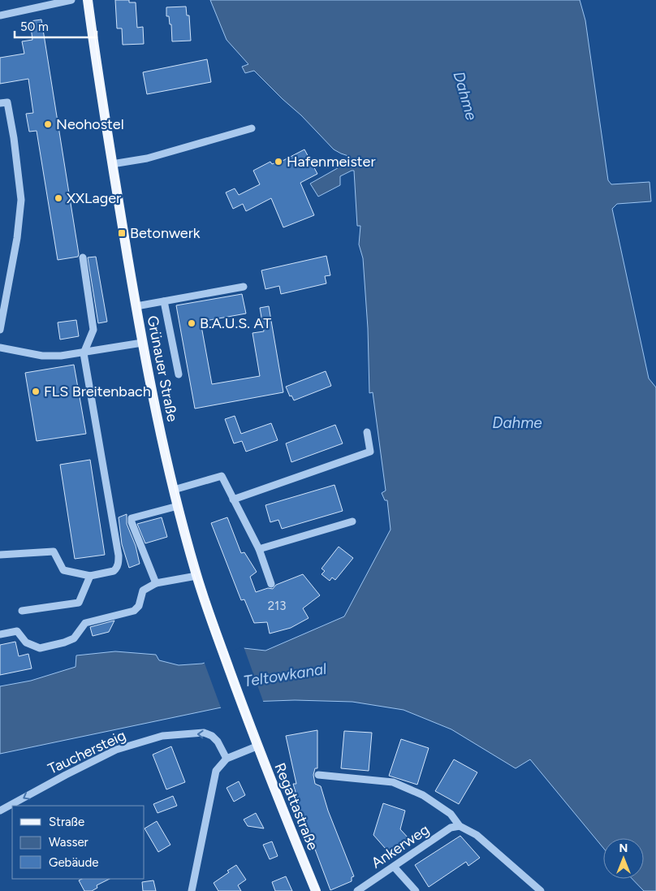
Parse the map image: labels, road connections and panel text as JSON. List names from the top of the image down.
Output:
{
  "streets": {
    "main road": ["Grünauer Straße", "Regattastraße"],
    "street": ["Tauchersteig", "Ankerweg"]
  },
  "crossings": [
    ["Grünauer Straße", "Regattastraße"]
  ],
  "one_way": ["Tauchersteig"],
  "water": ["Dahme", "Teltowkanal"],
  "places": {
    "other": [
      "Neohostel",
      "Hafenmeister",
      "XXLager",
      "B.A.U.S. AT",
      "FLS Breitenbach"
    ],
    "transit": ["Betonwerk"]
  },
  "house_numbers": ["213"],
  "legend": ["Straße", "Wasser", "Gebäude"],
  "scale_bar": "50 m",
  "north": "top"
}
